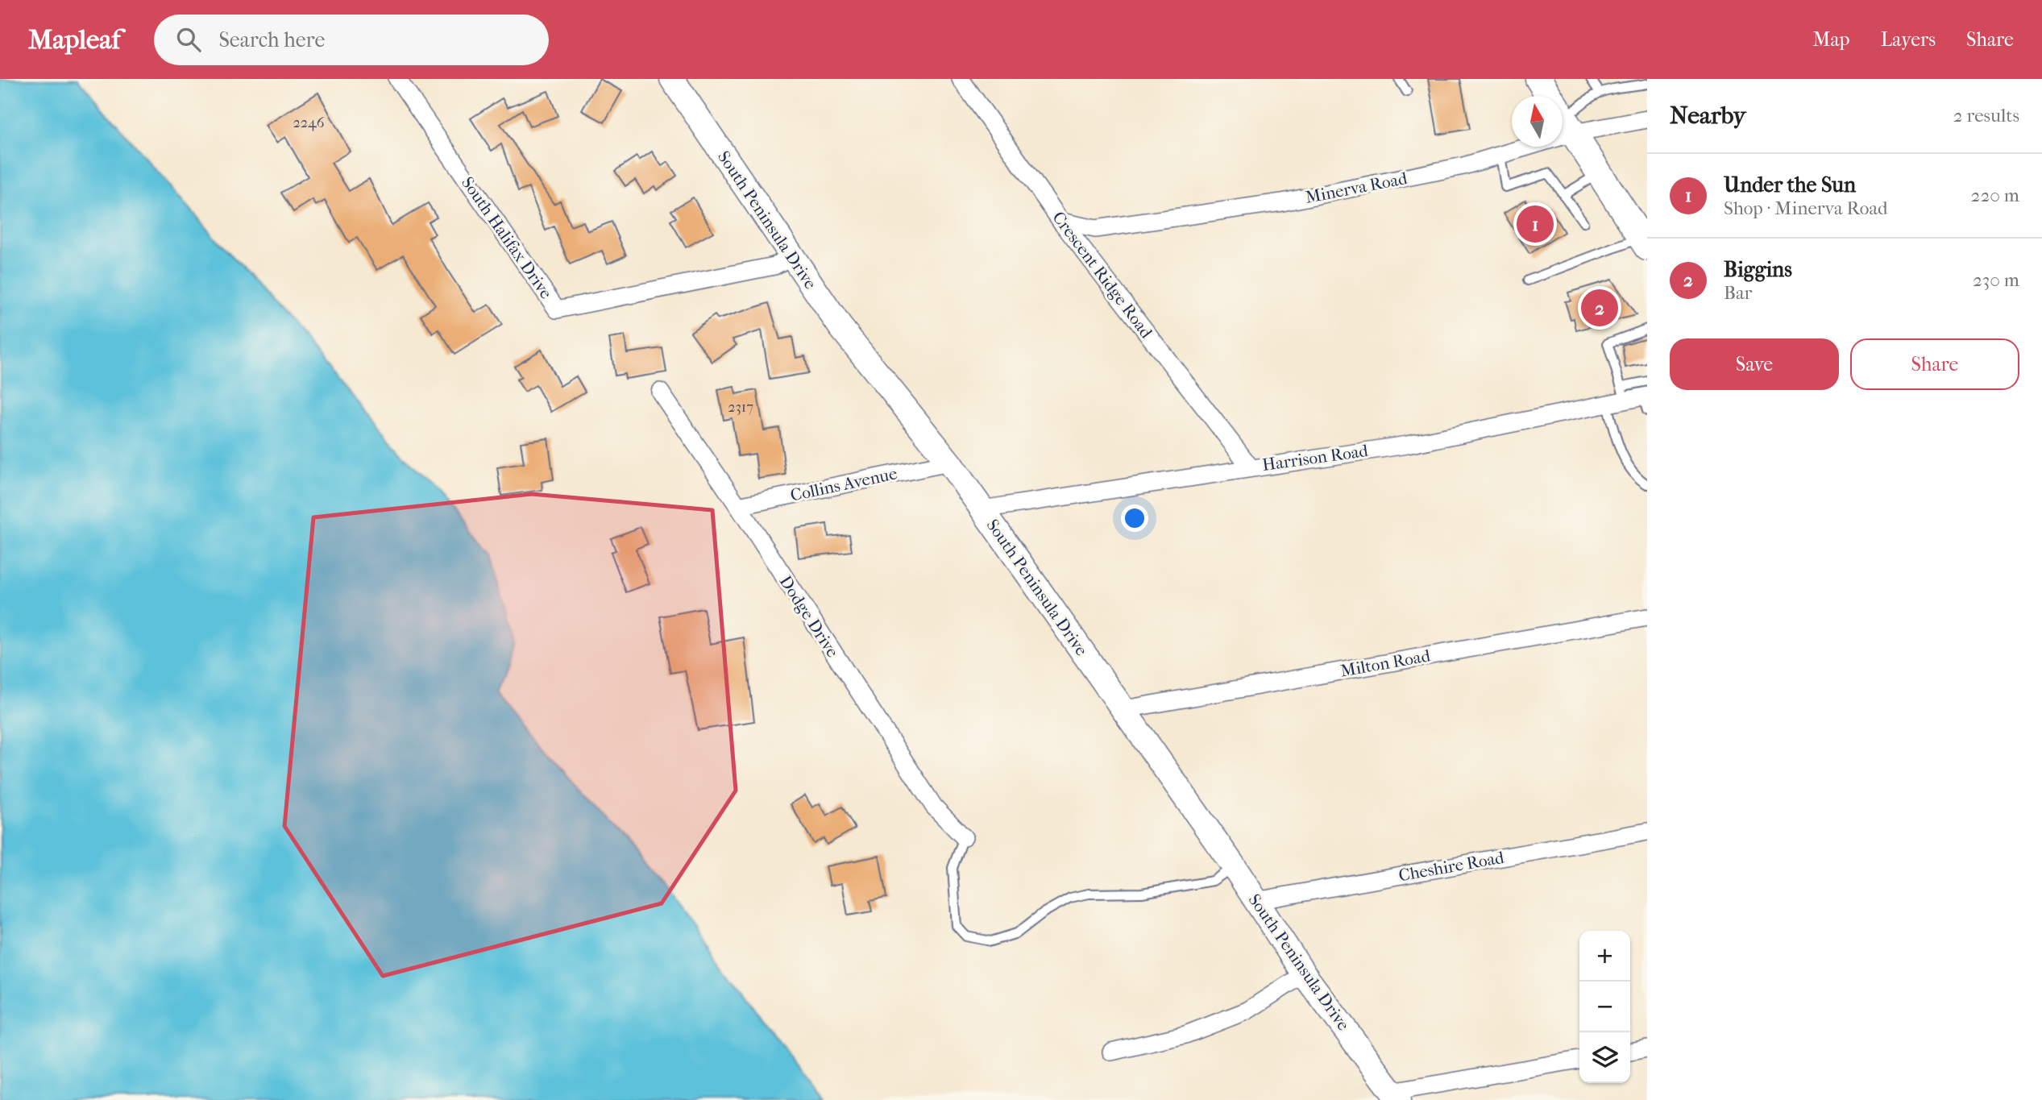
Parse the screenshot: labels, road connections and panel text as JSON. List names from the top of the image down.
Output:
{
  "streets": {
    "main road": ["South Peninsula Drive"],
    "street": [
      "Minerva Road",
      "South Halifax Drive",
      "Crescent Ridge Road",
      "Harrison Road",
      "Collins Avenue",
      "Dodge Drive",
      "Milton Road",
      "Cheshire Road"
    ]
  },
  "crossings": [
    ["Minerva Road", "Crescent Ridge Road"],
    ["South Peninsula Drive", "South Halifax Drive"],
    ["South Peninsula Drive", "Harrison Road"],
    ["South Peninsula Drive", "Collins Avenue"],
    ["South Peninsula Drive", "Milton Road"],
    ["South Peninsula Drive", "Cheshire Road"],
    ["Crescent Ridge Road", "Harrison Road"],
    ["Collins Avenue", "Dodge Drive"]
  ],
  "house_numbers": ["2246", "2317"],
  "north": "top",
  "page": {
    "header": "Mapleaf",
    "search": "Search here",
    "nav": ["Map", "Layers", "Share"],
    "heading": ["Nearby", "2 results"],
    "list": [
      {
        "mark": "1",
        "name": "Under the Sun",
        "note": "Shop · Minerva Road",
        "value": "220 m"
      },
      {
        "mark": "2",
        "name": "Biggins",
        "note": "Bar",
        "value": "230 m"
      }
    ],
    "pins": ["1", "2"],
    "buttons": ["Save", "Share"],
    "map_buttons": ["+", "−"]
  }
}
